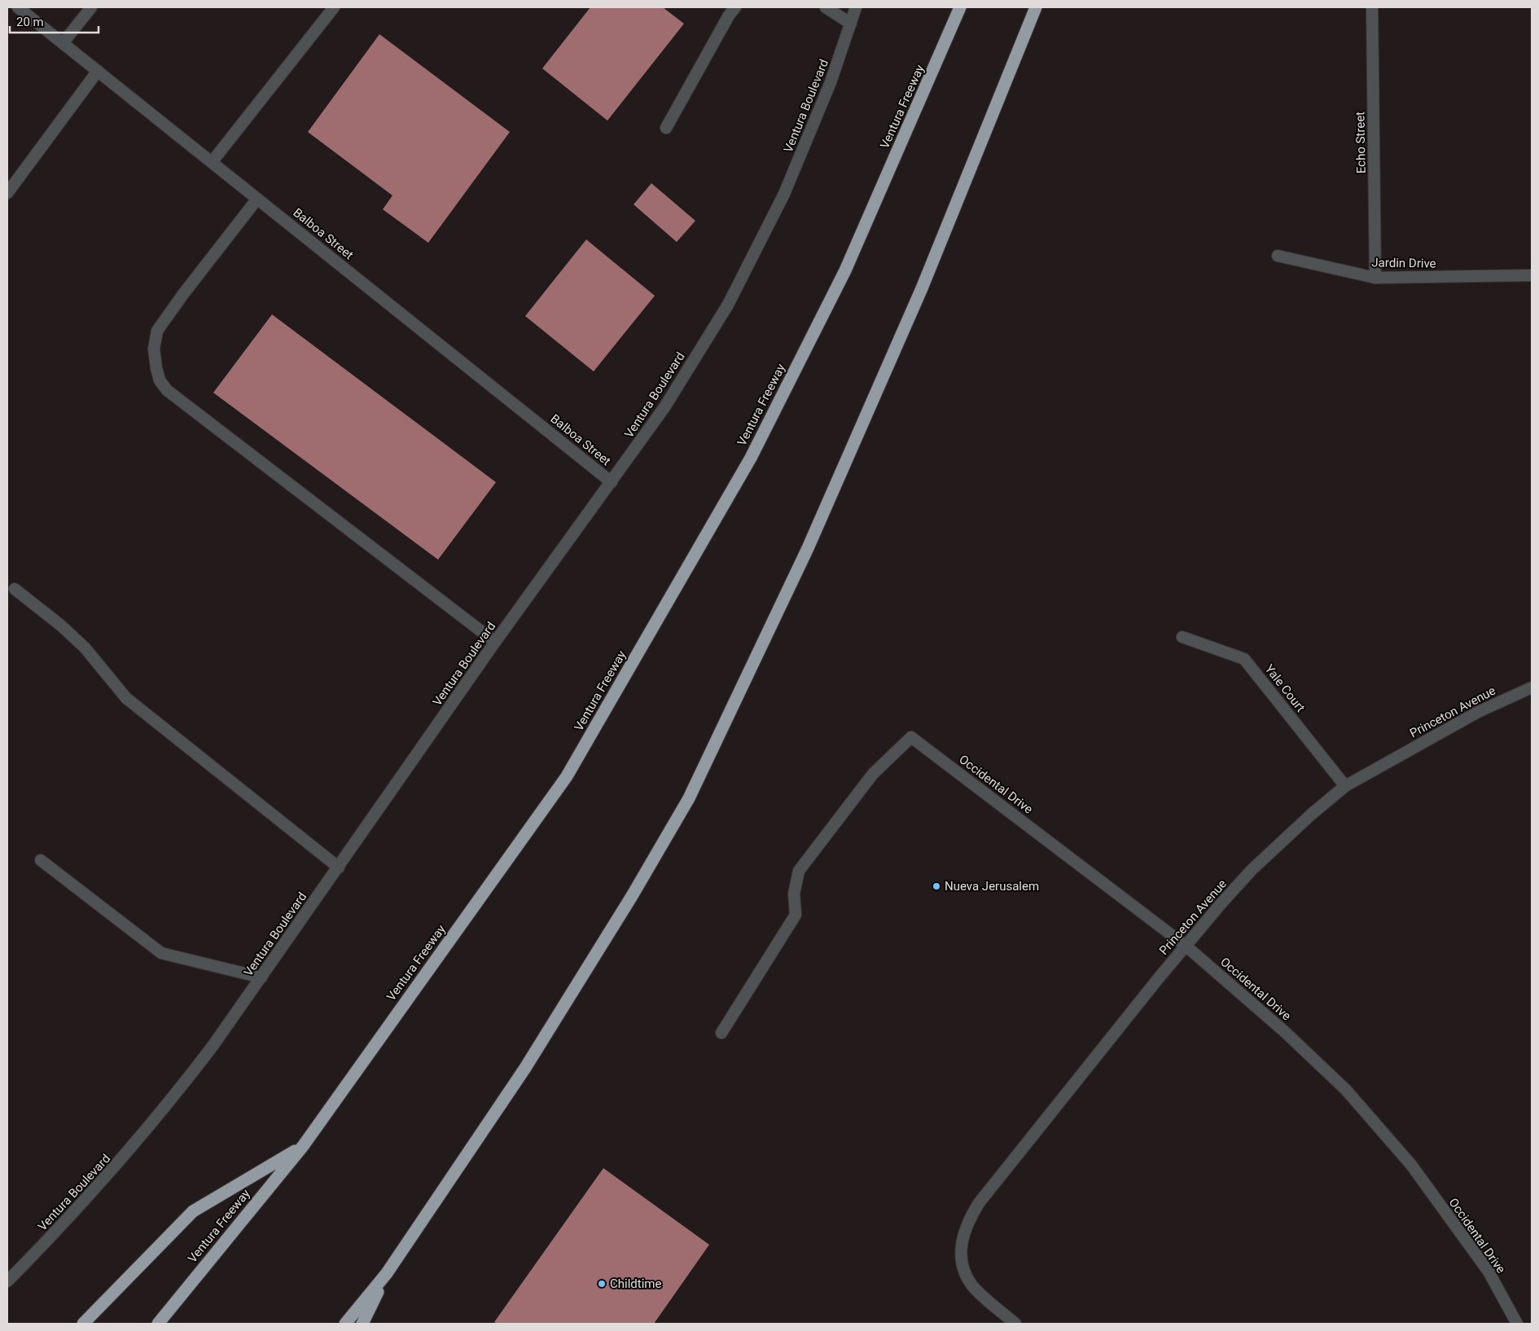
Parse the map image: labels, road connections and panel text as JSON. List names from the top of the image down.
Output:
{
  "streets": {
    "highway": ["Ventura Freeway"],
    "street": [
      "Ventura Boulevard",
      "Echo Street",
      "Balboa Street",
      "Jardin Drive",
      "Yale Court",
      "Princeton Avenue",
      "Occidental Drive"
    ]
  },
  "crossings": [
    ["Ventura Boulevard", "Balboa Street"],
    ["Echo Street", "Jardin Drive"],
    ["Yale Court", "Princeton Avenue"],
    ["Princeton Avenue", "Occidental Drive"]
  ],
  "places": ["Nueva Jerusalem", "Childtime"],
  "scale_bar": "20 m"
}
